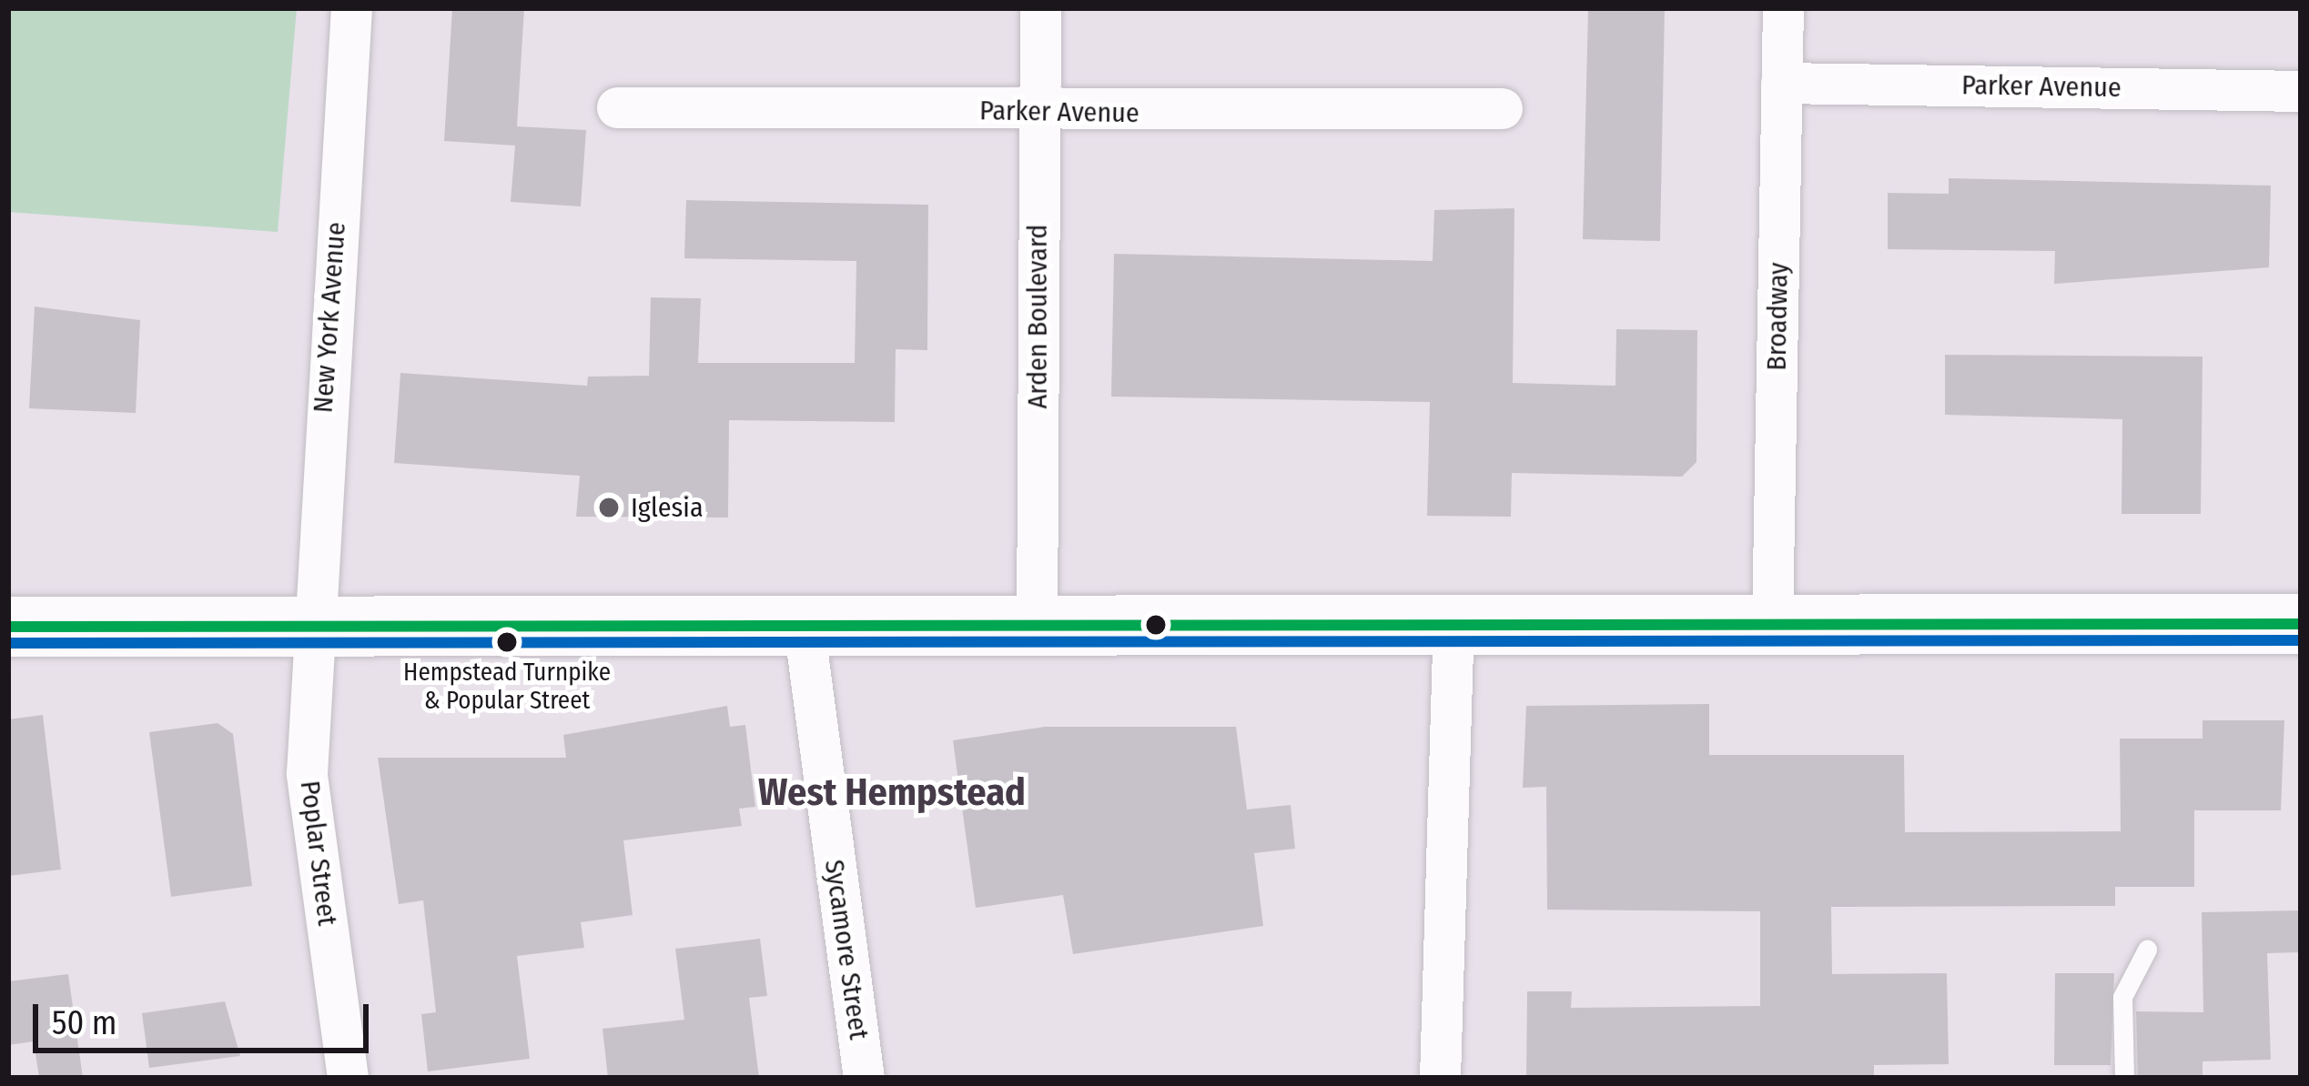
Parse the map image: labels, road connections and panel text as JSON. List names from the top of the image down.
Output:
{
  "streets": {
    "street": [
      "Parker Avenue",
      "Arden Boulevard",
      "Broadway",
      "New York Avenue",
      "Poplar Street",
      "Sycamore Street"
    ]
  },
  "crossings": [
    ["Parker Avenue", "Arden Boulevard"],
    ["Parker Avenue", "Broadway"],
    ["New York Avenue", "Poplar Street"]
  ],
  "districts": ["West Hempstead"],
  "places": ["Iglesia", "Hempstead Turnpike & Popular Street"],
  "scale_bar": "50 m"
}
